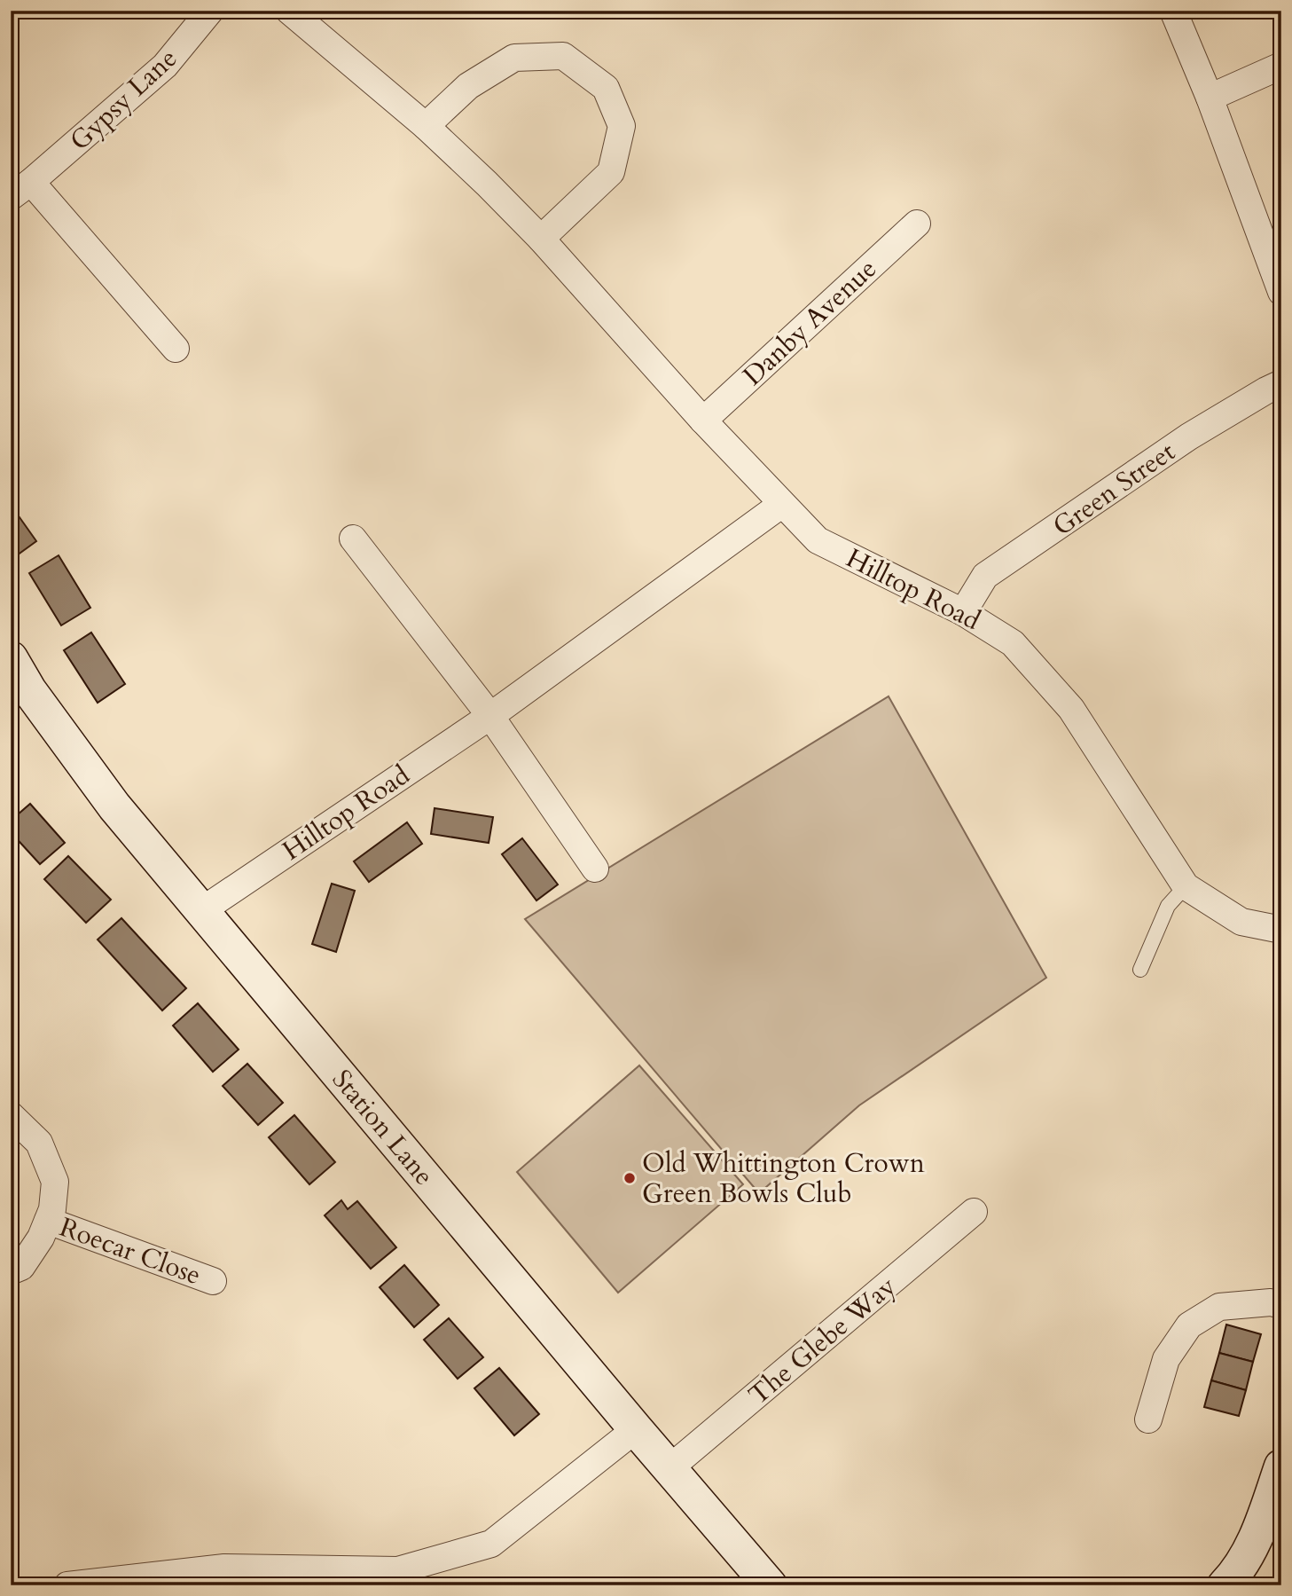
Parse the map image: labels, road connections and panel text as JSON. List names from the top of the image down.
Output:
{
  "streets": {
    "street": [
      "Gypsy Lane",
      "Danby Avenue",
      "Green Street",
      "Hilltop Road",
      "Station Lane",
      "Roecar Close",
      "The Glebe Way"
    ]
  },
  "crossings": [
    ["Green Street", "Hilltop Road"],
    ["Hilltop Road", "Station Lane"],
    ["Station Lane", "The Glebe Way"]
  ],
  "places": ["Old Whittington Crown Green Bowls Club"]
}
